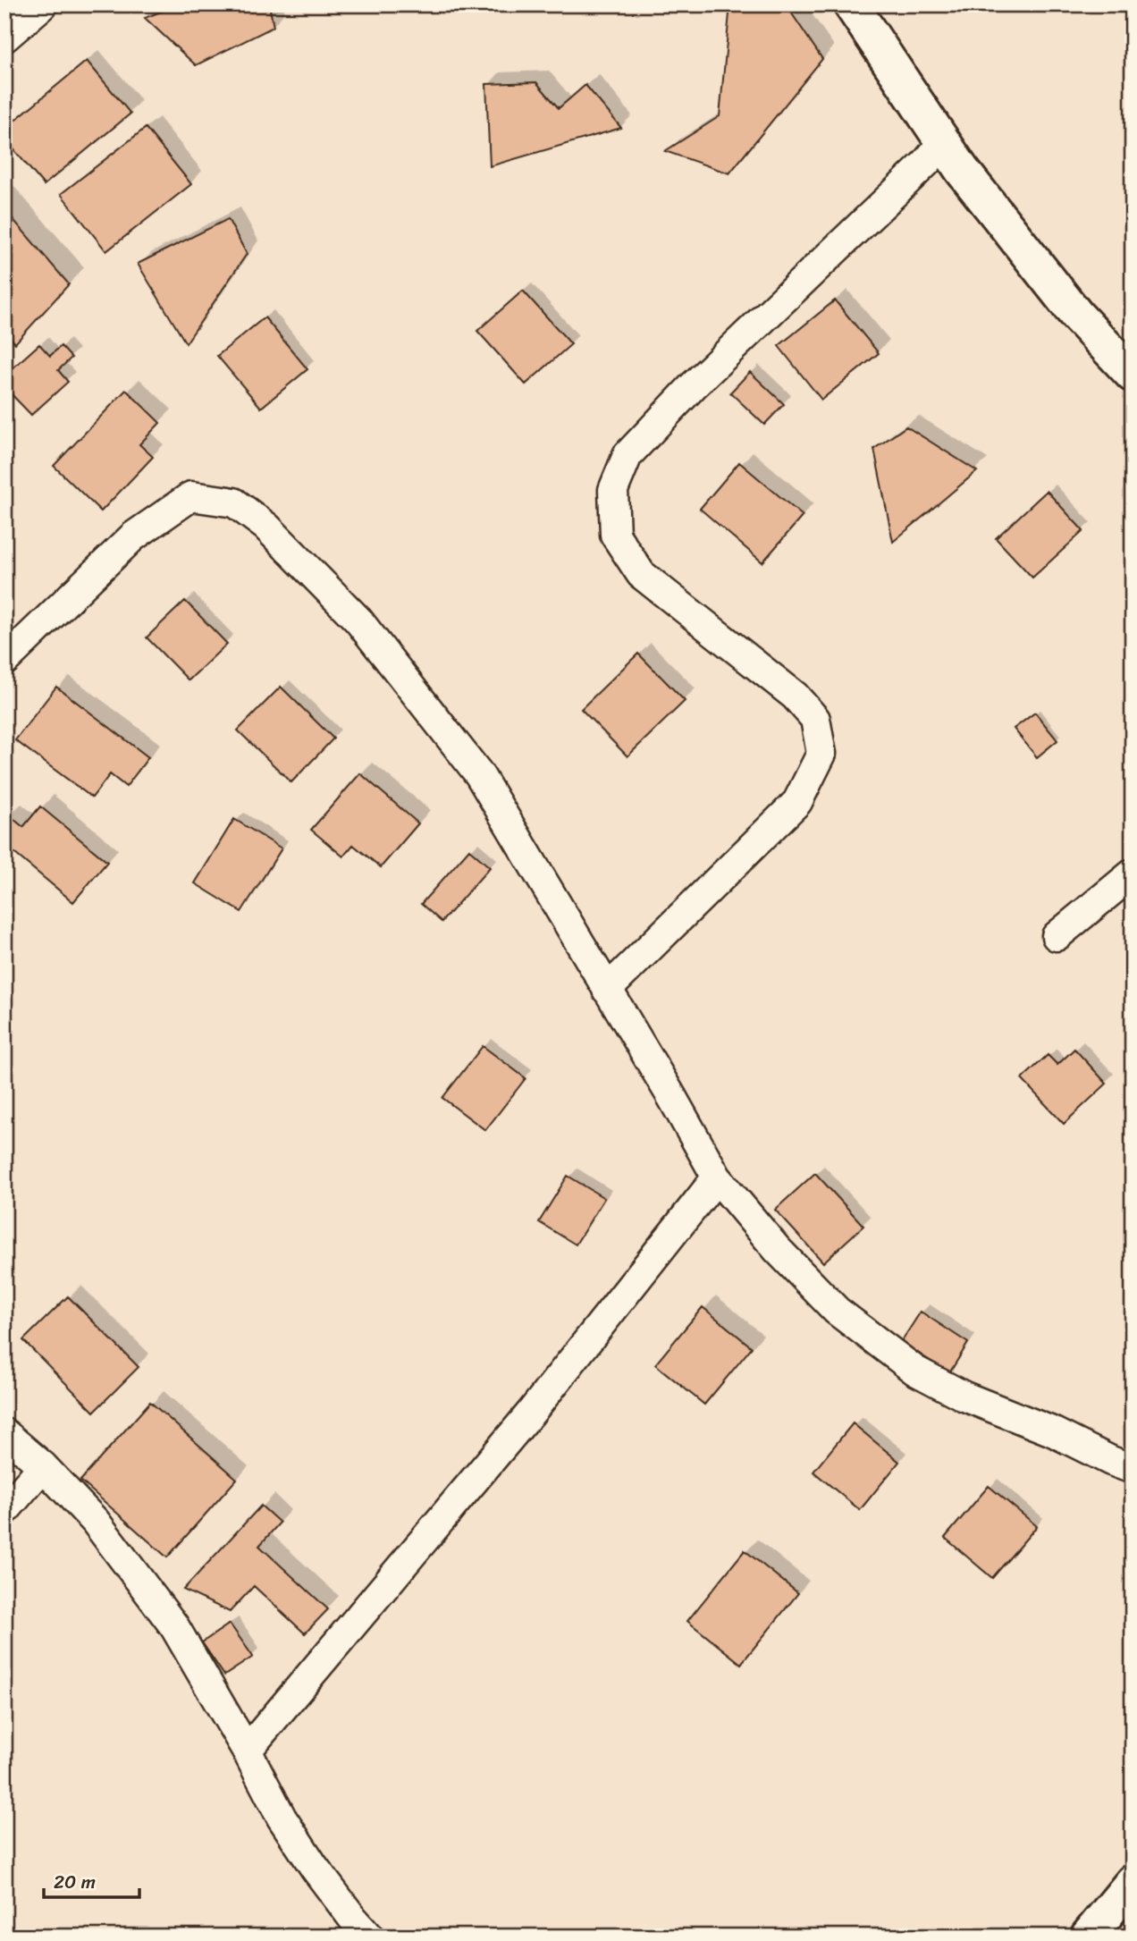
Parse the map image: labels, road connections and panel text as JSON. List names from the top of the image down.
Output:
{
  "scale_bar": "20 m"
}
